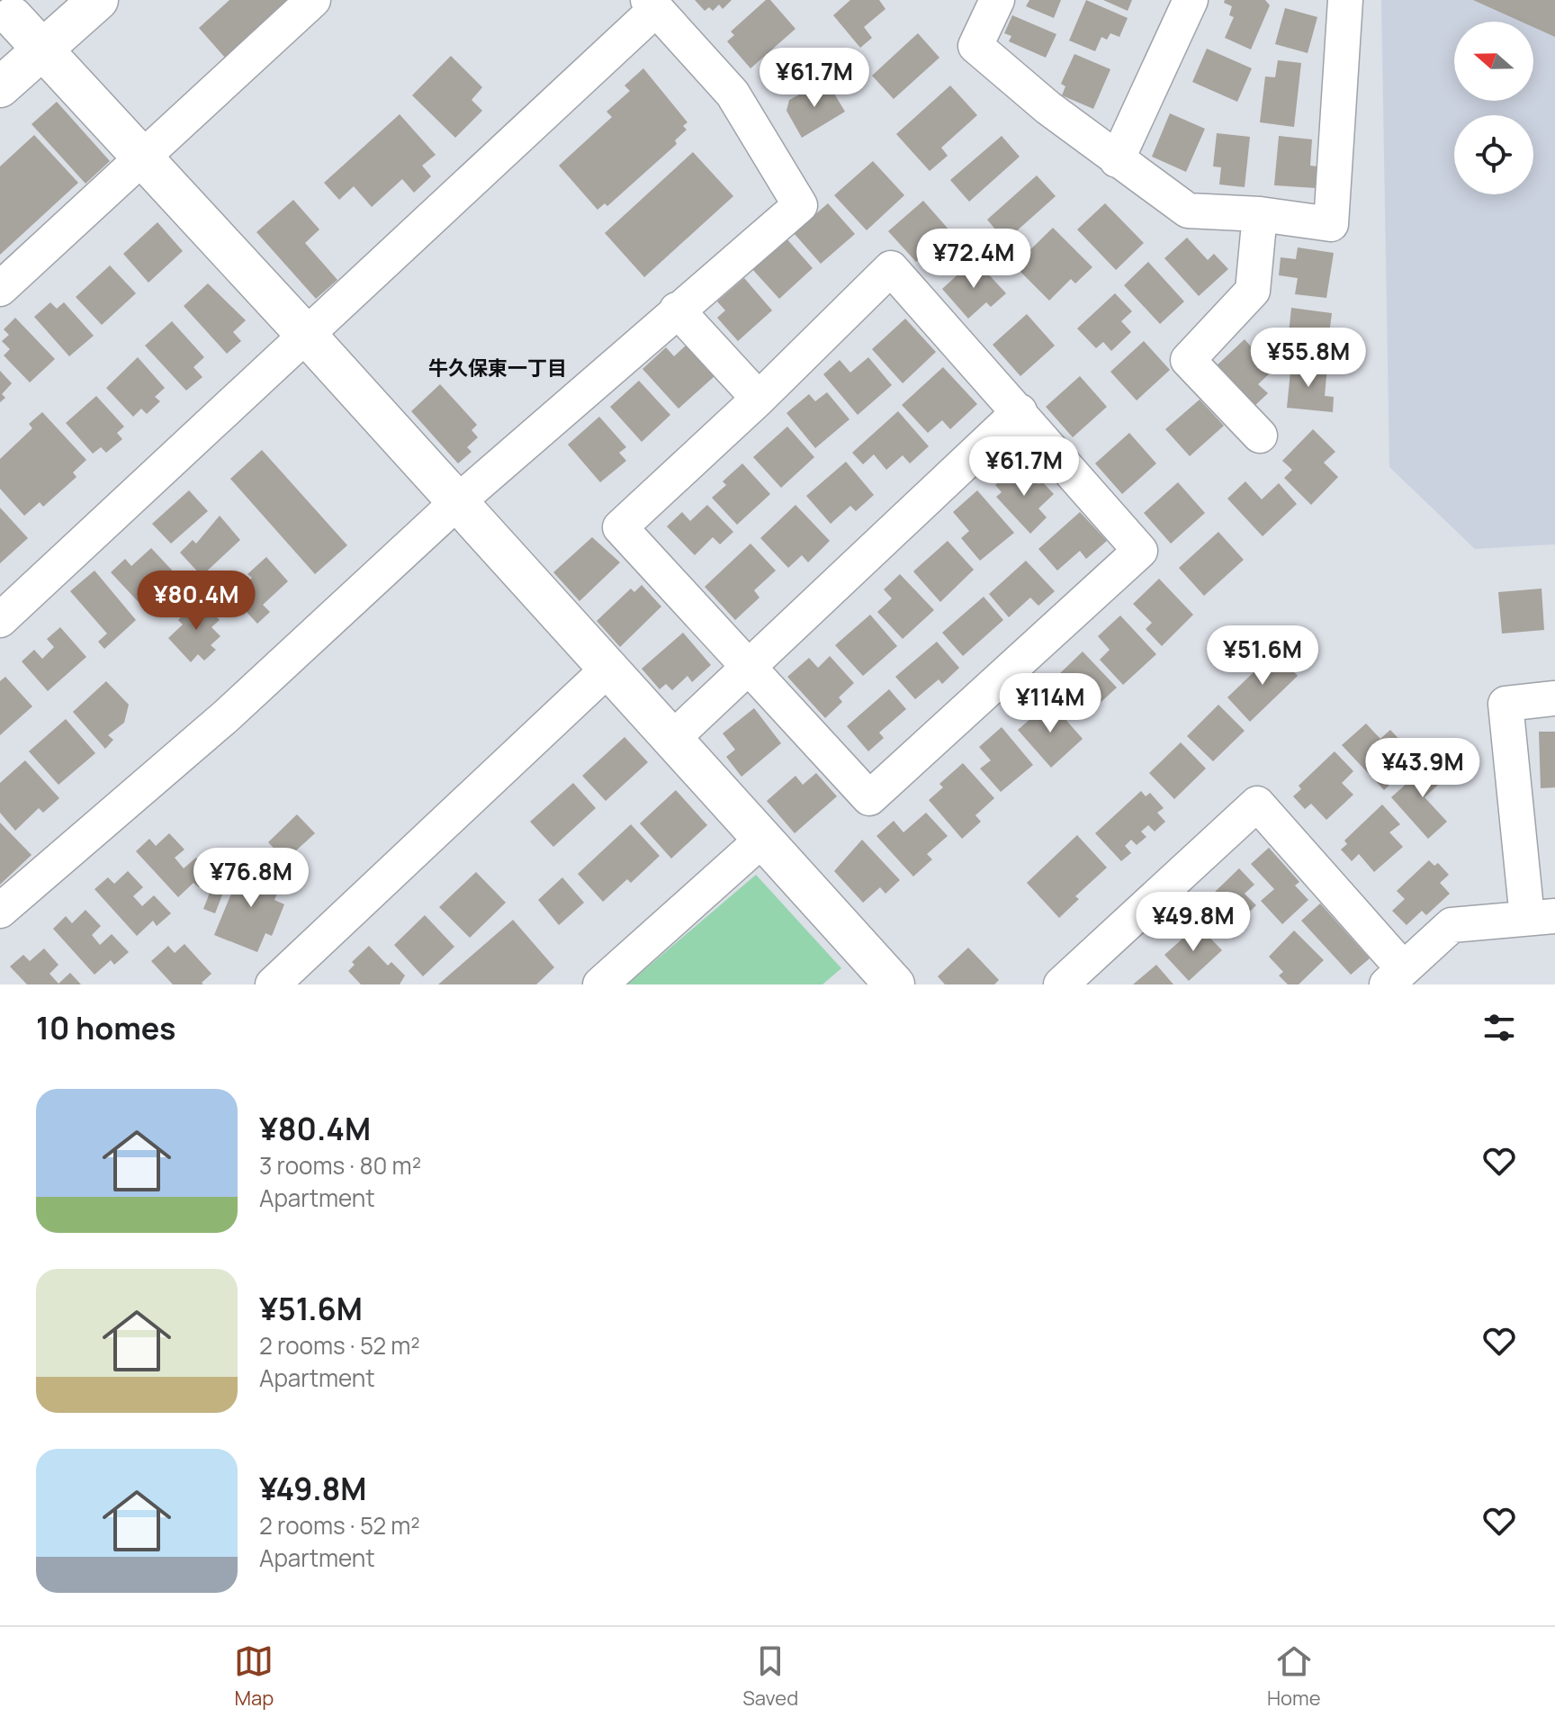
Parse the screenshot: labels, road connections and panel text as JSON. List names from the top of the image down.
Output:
{
  "districts": ["牛久保東一丁目"],
  "north": "left",
  "page": {
    "price": [
      "¥61.7M",
      "¥72.4M",
      "¥55.8M",
      "¥61.7M",
      "¥80.4M",
      "¥51.6M",
      "¥114M",
      "¥43.9M",
      "¥76.8M",
      "¥49.8M"
    ],
    "heading": "10 homes",
    "list": [
      {
        "name": "¥80.4M",
        "note": "3 rooms · 80 m² · Apartment"
      },
      {
        "name": "¥51.6M",
        "note": "2 rooms · 52 m² · Apartment"
      },
      {
        "name": "¥49.8M",
        "note": "2 rooms · 52 m² · Apartment"
      }
    ],
    "tabs": ["Map", "Saved", "Home"]
  }
}
